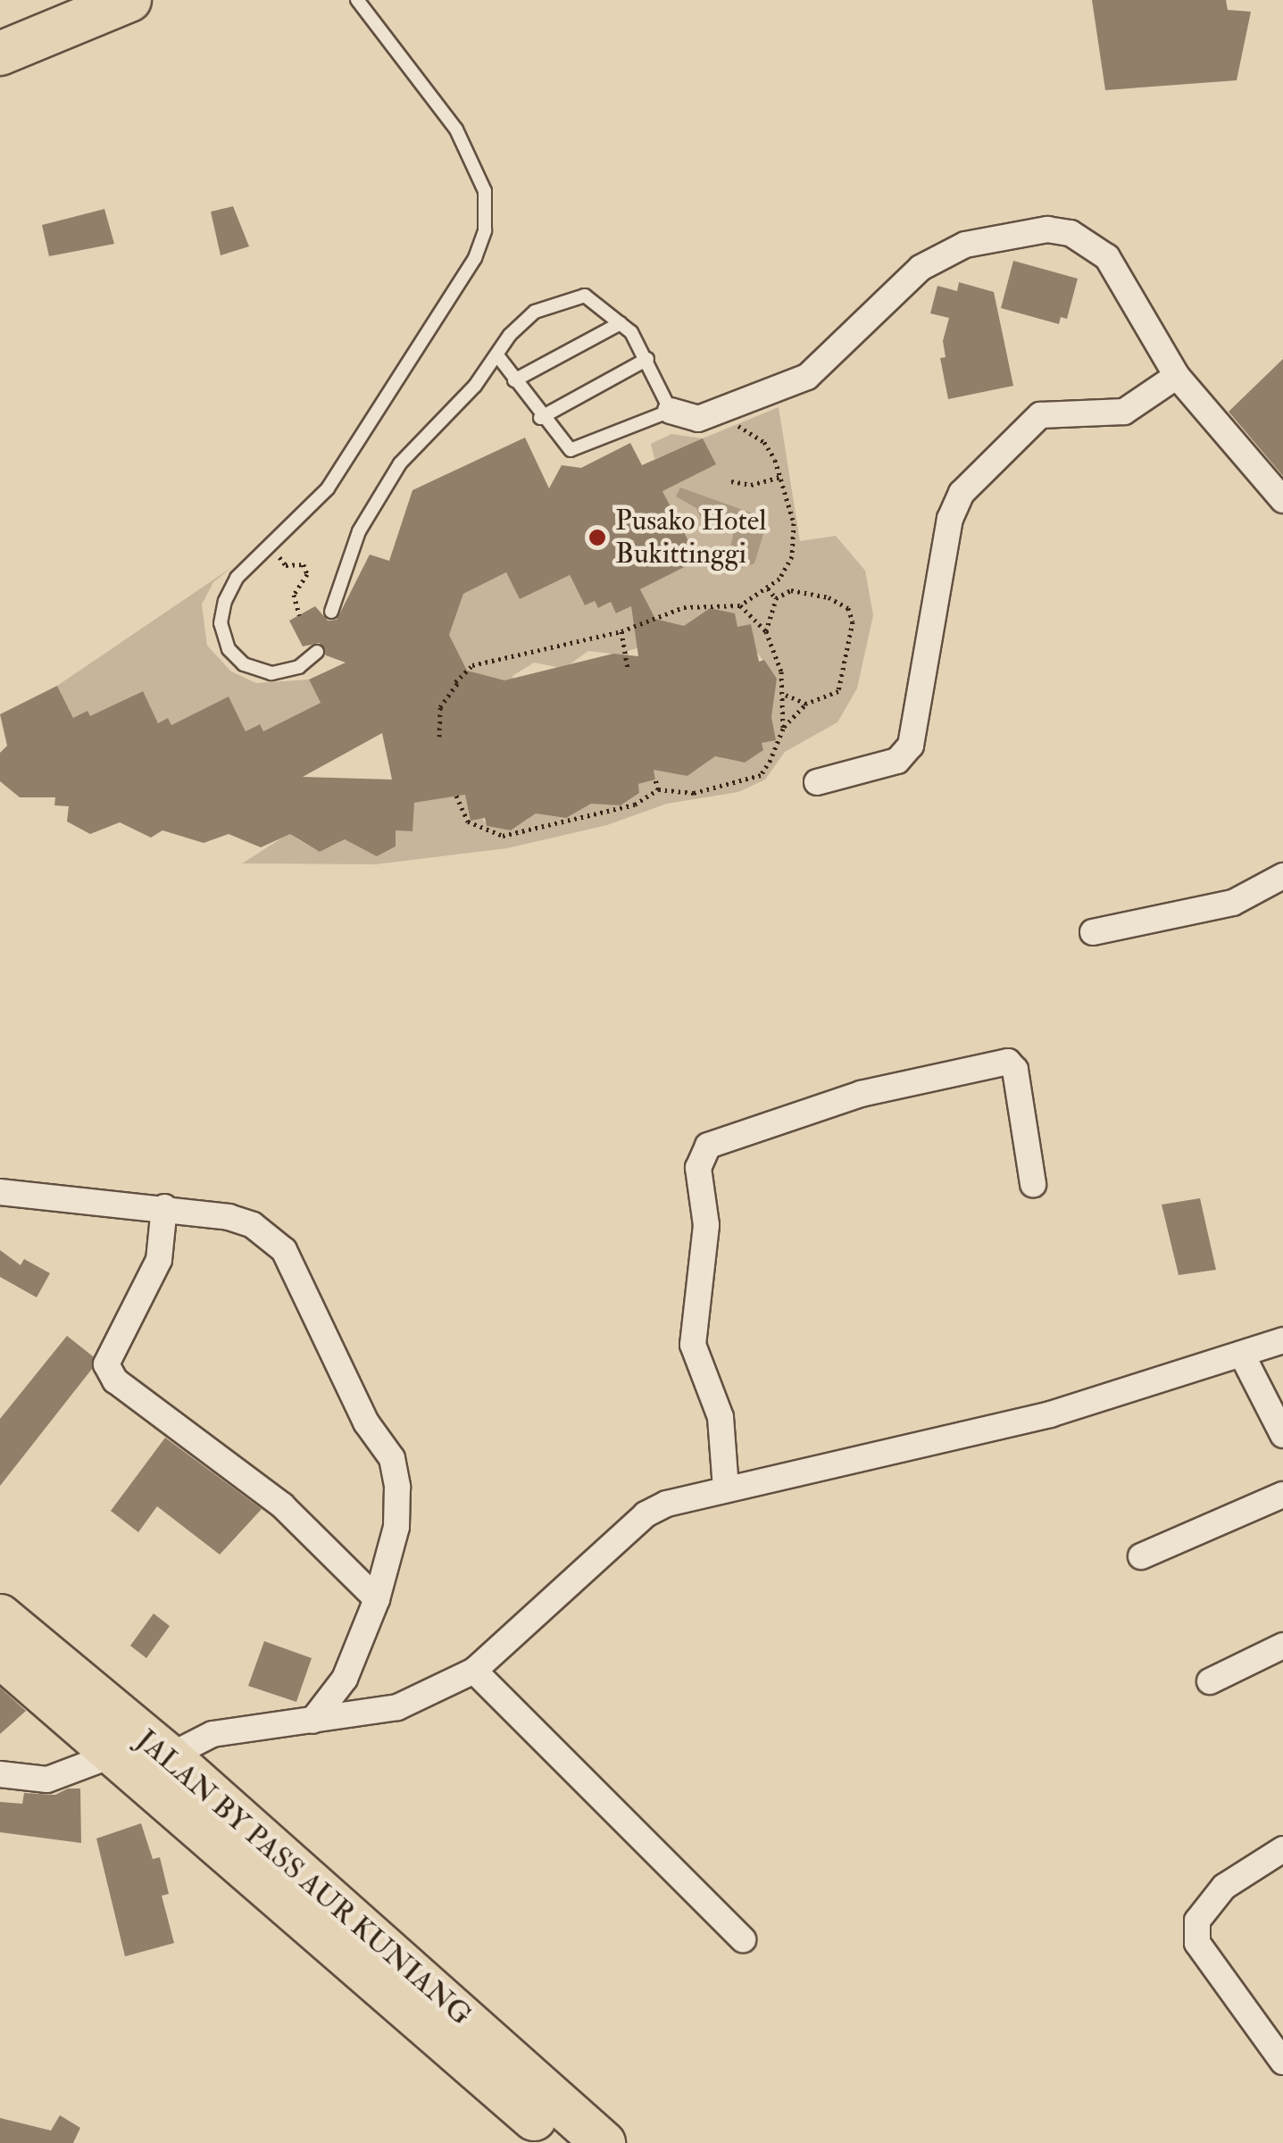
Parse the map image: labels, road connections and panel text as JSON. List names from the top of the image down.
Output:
{
  "streets": {
    "highway": ["JALAN BY PASS AUR KUNIANG"]
  },
  "places": ["Pusako Hotel Bukittinggi"]
}
